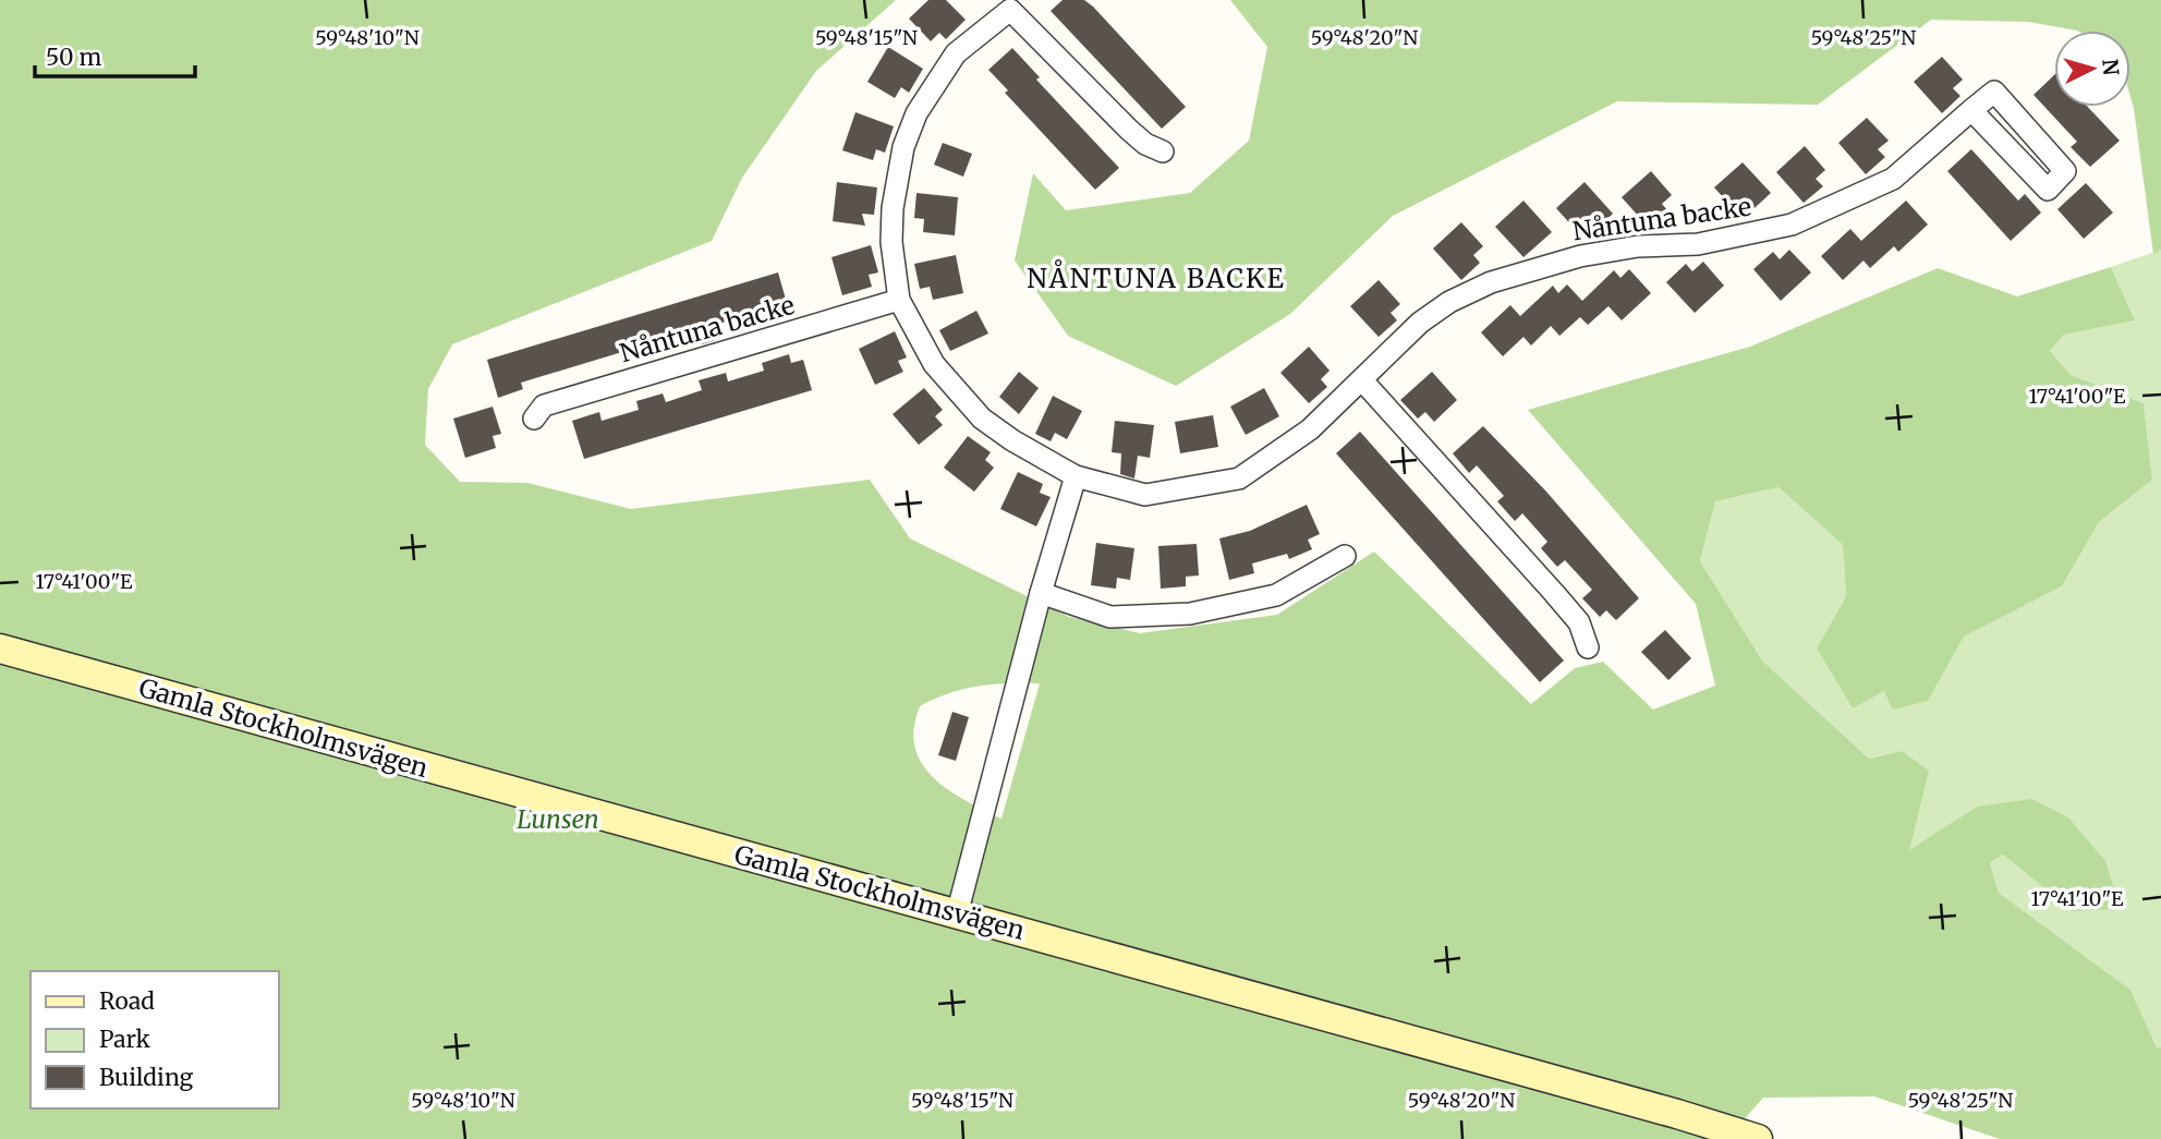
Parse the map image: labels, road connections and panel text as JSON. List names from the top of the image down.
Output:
{
  "streets": {
    "main road": ["Gamla Stockholmsvägen"],
    "street": ["Nåntuna backe"]
  },
  "districts": ["NÅNTUNA BACKE"],
  "parks": ["Lunsen"],
  "legend": ["Road", "Park", "Building"],
  "scale_bar": "50 m",
  "north": "right",
  "coordinates": [
    "59°48'10\"N",
    "59°48'15\"N",
    "59°48'20\"N",
    "59°48'25\"N",
    "17°41'00\"E",
    "17°41'10\"E"
  ]
}
